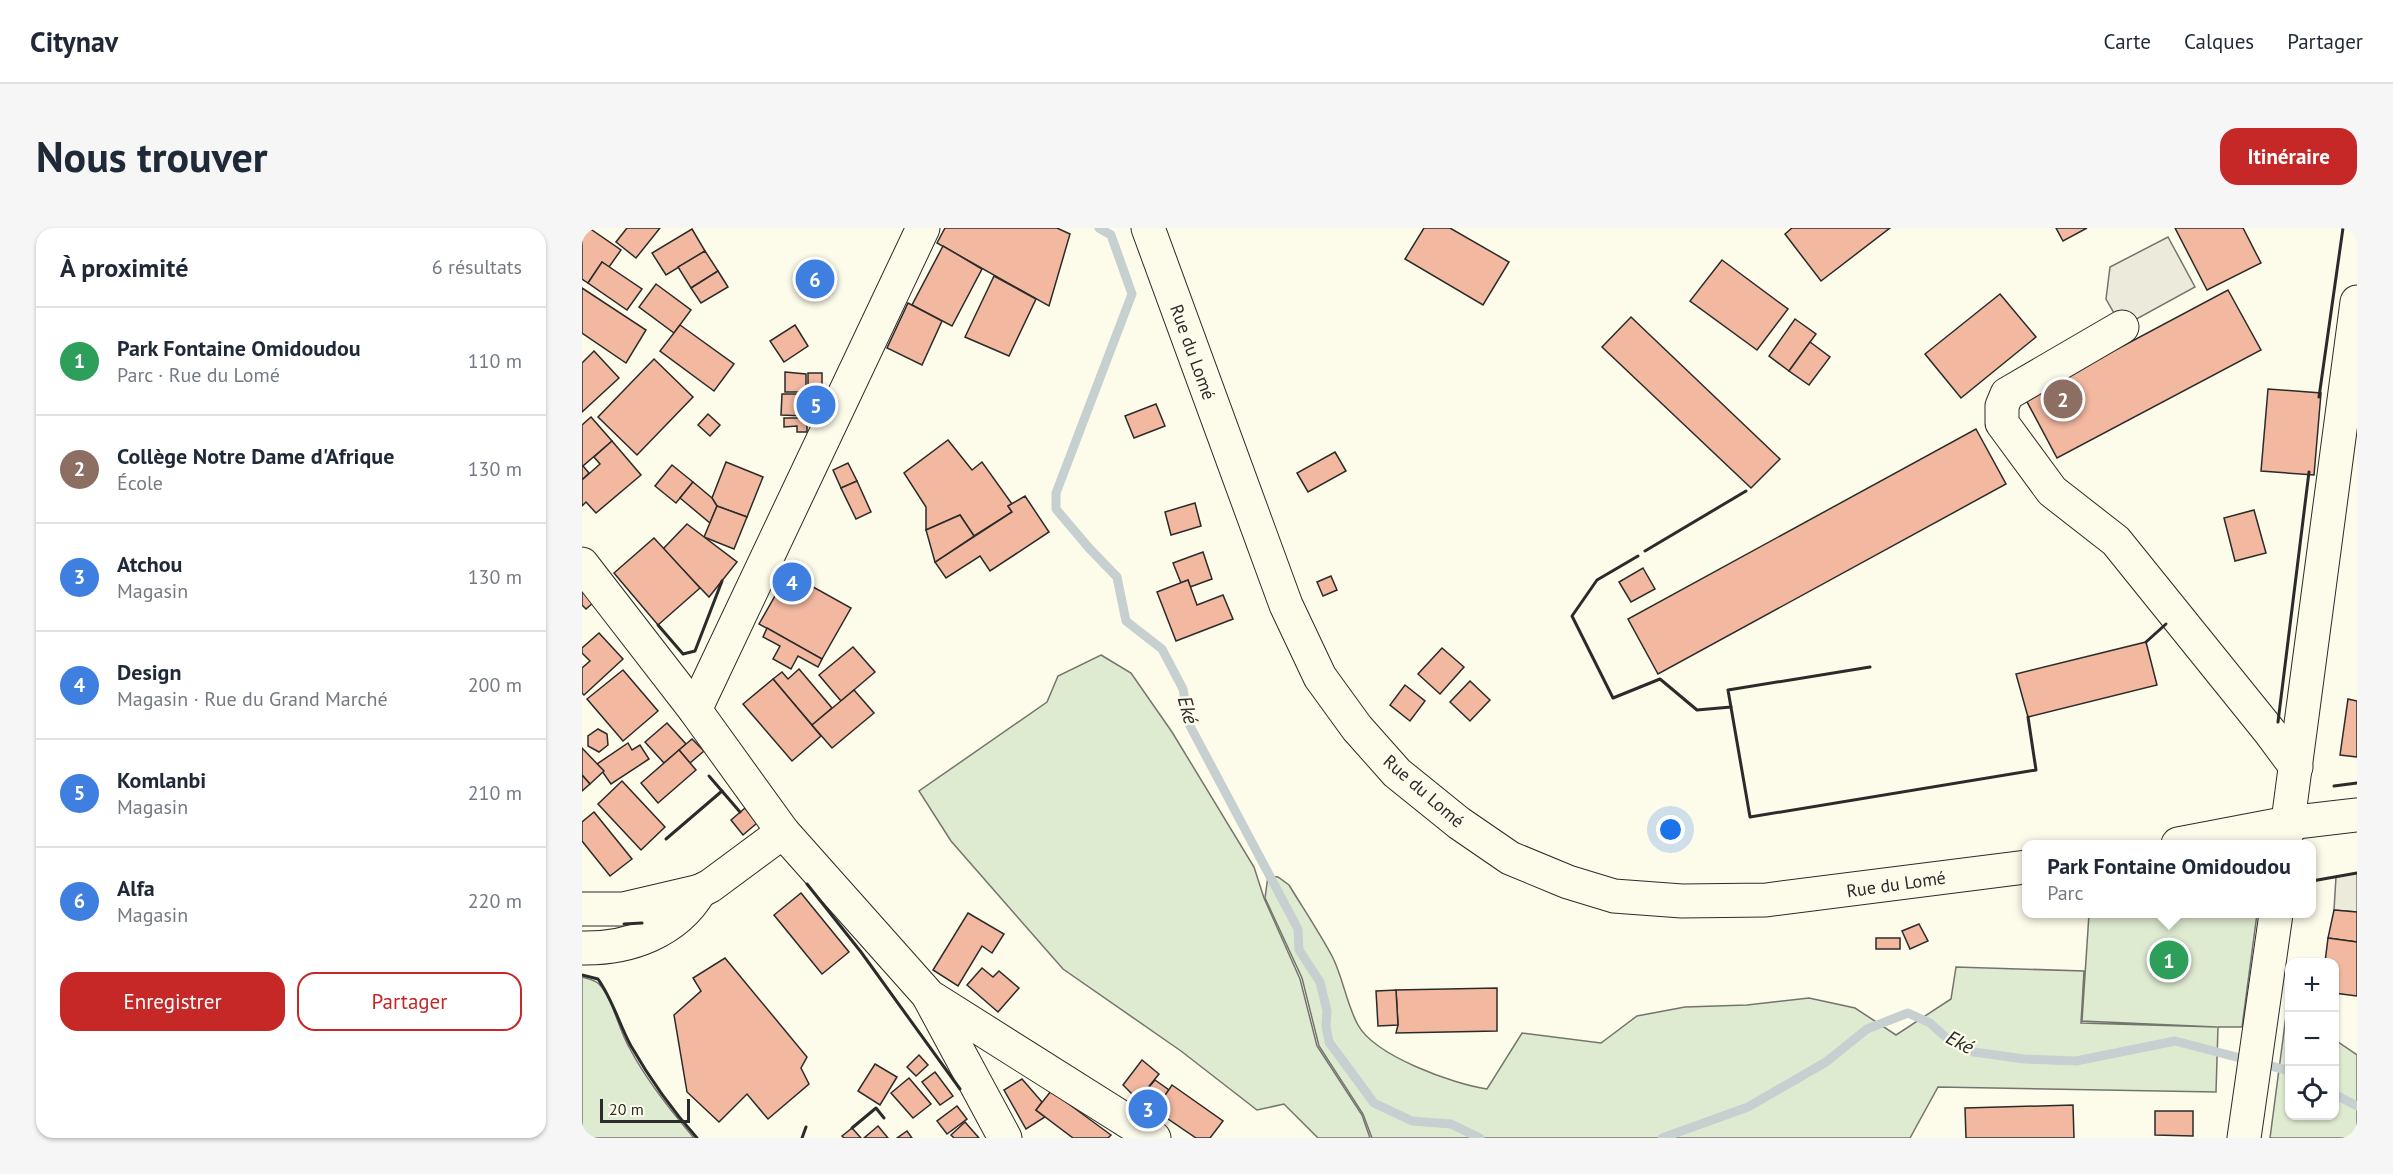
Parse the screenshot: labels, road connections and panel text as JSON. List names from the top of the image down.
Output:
{
  "streets": {
    "street": ["Rue du Lomé"]
  },
  "water": ["Eké"],
  "scale_bar": "20 m",
  "page": {
    "header": "Citynav",
    "nav": ["Carte", "Calques", "Partager"],
    "buttons": [
      "Itinéraire",
      ["Enregistrer", "Partager"]
    ],
    "title": "Nous trouver",
    "heading": ["À proximité", "6 résultats"],
    "pins": [
      "6",
      "2",
      "5",
      "4",
      "1",
      "3"
    ],
    "list": [
      {
        "mark": "1",
        "name": "Park Fontaine Omidoudou",
        "note": "Parc · Rue du Lomé",
        "value": "110 m"
      },
      {
        "mark": "2",
        "name": "Collège Notre Dame d'Afrique",
        "note": "École",
        "value": "130 m"
      },
      {
        "mark": "3",
        "name": "Atchou",
        "note": "Magasin",
        "value": "130 m"
      },
      {
        "mark": "4",
        "name": "Design",
        "note": "Magasin · Rue du Grand Marché",
        "value": "200 m"
      },
      {
        "mark": "5",
        "name": "Komlanbi",
        "note": "Magasin",
        "value": "210 m"
      },
      {
        "mark": "6",
        "name": "Alfa",
        "note": "Magasin",
        "value": "220 m"
      }
    ],
    "popup": ["Park Fontaine Omidoudou", "Parc"],
    "map_buttons": ["+", "−"],
    "scale": "20 m"
  }
}
